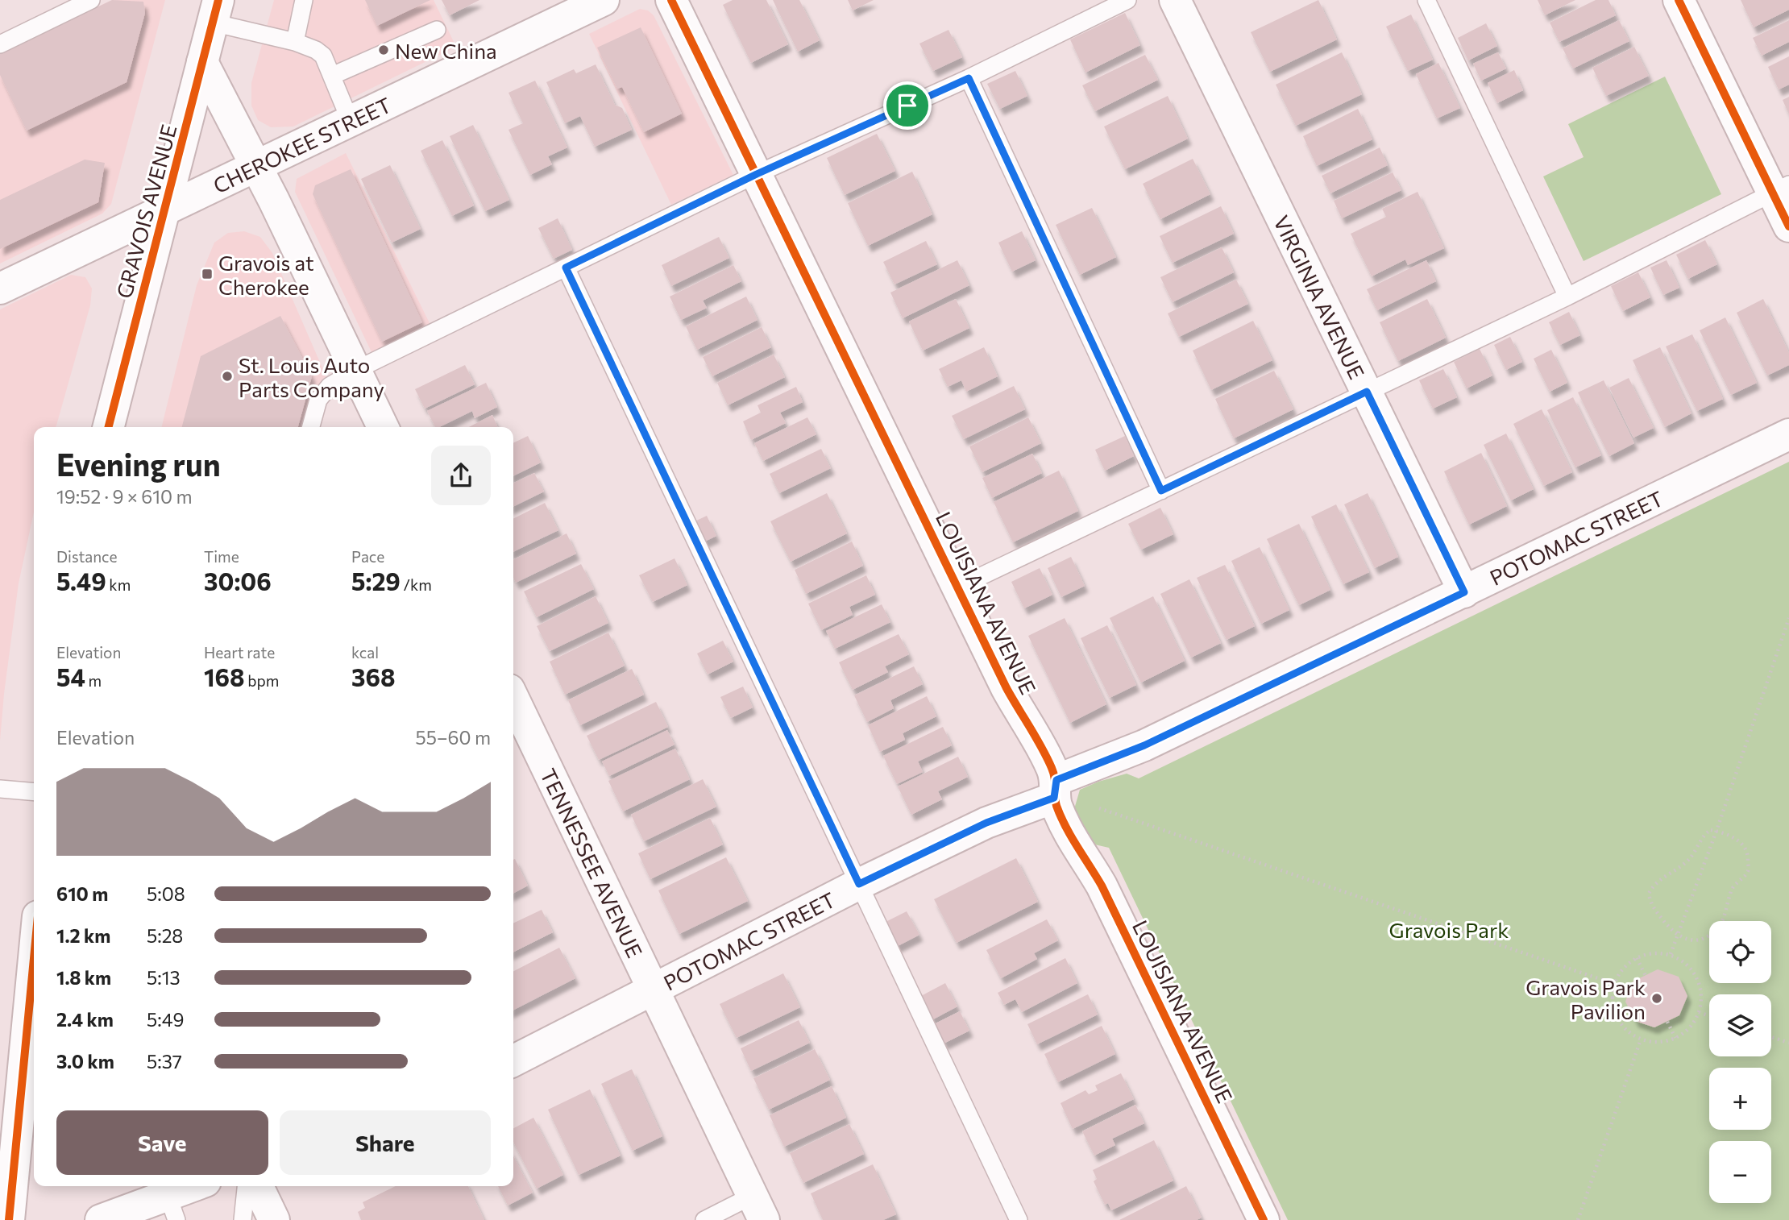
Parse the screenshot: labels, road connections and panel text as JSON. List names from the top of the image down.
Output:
{
  "streets": {
    "street": [
      "CHEROKEE STREET",
      "GRAVOIS AVENUE",
      "VIRGINIA AVENUE",
      "POTOMAC STREET",
      "LOUISIANA AVENUE",
      "TENNESSEE AVENUE"
    ]
  },
  "crossings": [
    ["CHEROKEE STREET", "GRAVOIS AVENUE"],
    ["VIRGINIA AVENUE", "POTOMAC STREET"],
    ["POTOMAC STREET", "LOUISIANA AVENUE"],
    ["POTOMAC STREET", "TENNESSEE AVENUE"]
  ],
  "parks": ["Gravois Park"],
  "places": {
    "other": ["New China", "St. Louis Auto Parts Company", "Gravois Park Pavilion"],
    "transit": ["Gravois at Cherokee"]
  },
  "page": {
    "heading": ["Evening run", "19:52 · 9 × 610 m"],
    "stats": [
      ["Distance", "5.49 km"],
      ["Time", "30:06"],
      ["Pace", "5:29 /km"],
      ["Elevation", "54 m"],
      ["Heart rate", "168 bpm"],
      ["kcal", "368"]
    ],
    "chart": ["Elevation", "55–60 m"],
    "list": [
      {
        "name": "610 m",
        "note": "5:08"
      },
      {
        "name": "1.2 km",
        "note": "5:28"
      },
      {
        "name": "1.8 km",
        "note": "5:13"
      },
      {
        "name": "2.4 km",
        "note": "5:49"
      },
      {
        "name": "3.0 km",
        "note": "5:37"
      }
    ],
    "map_buttons": ["+", "−"],
    "buttons": ["Save", "Share"]
  }
}
